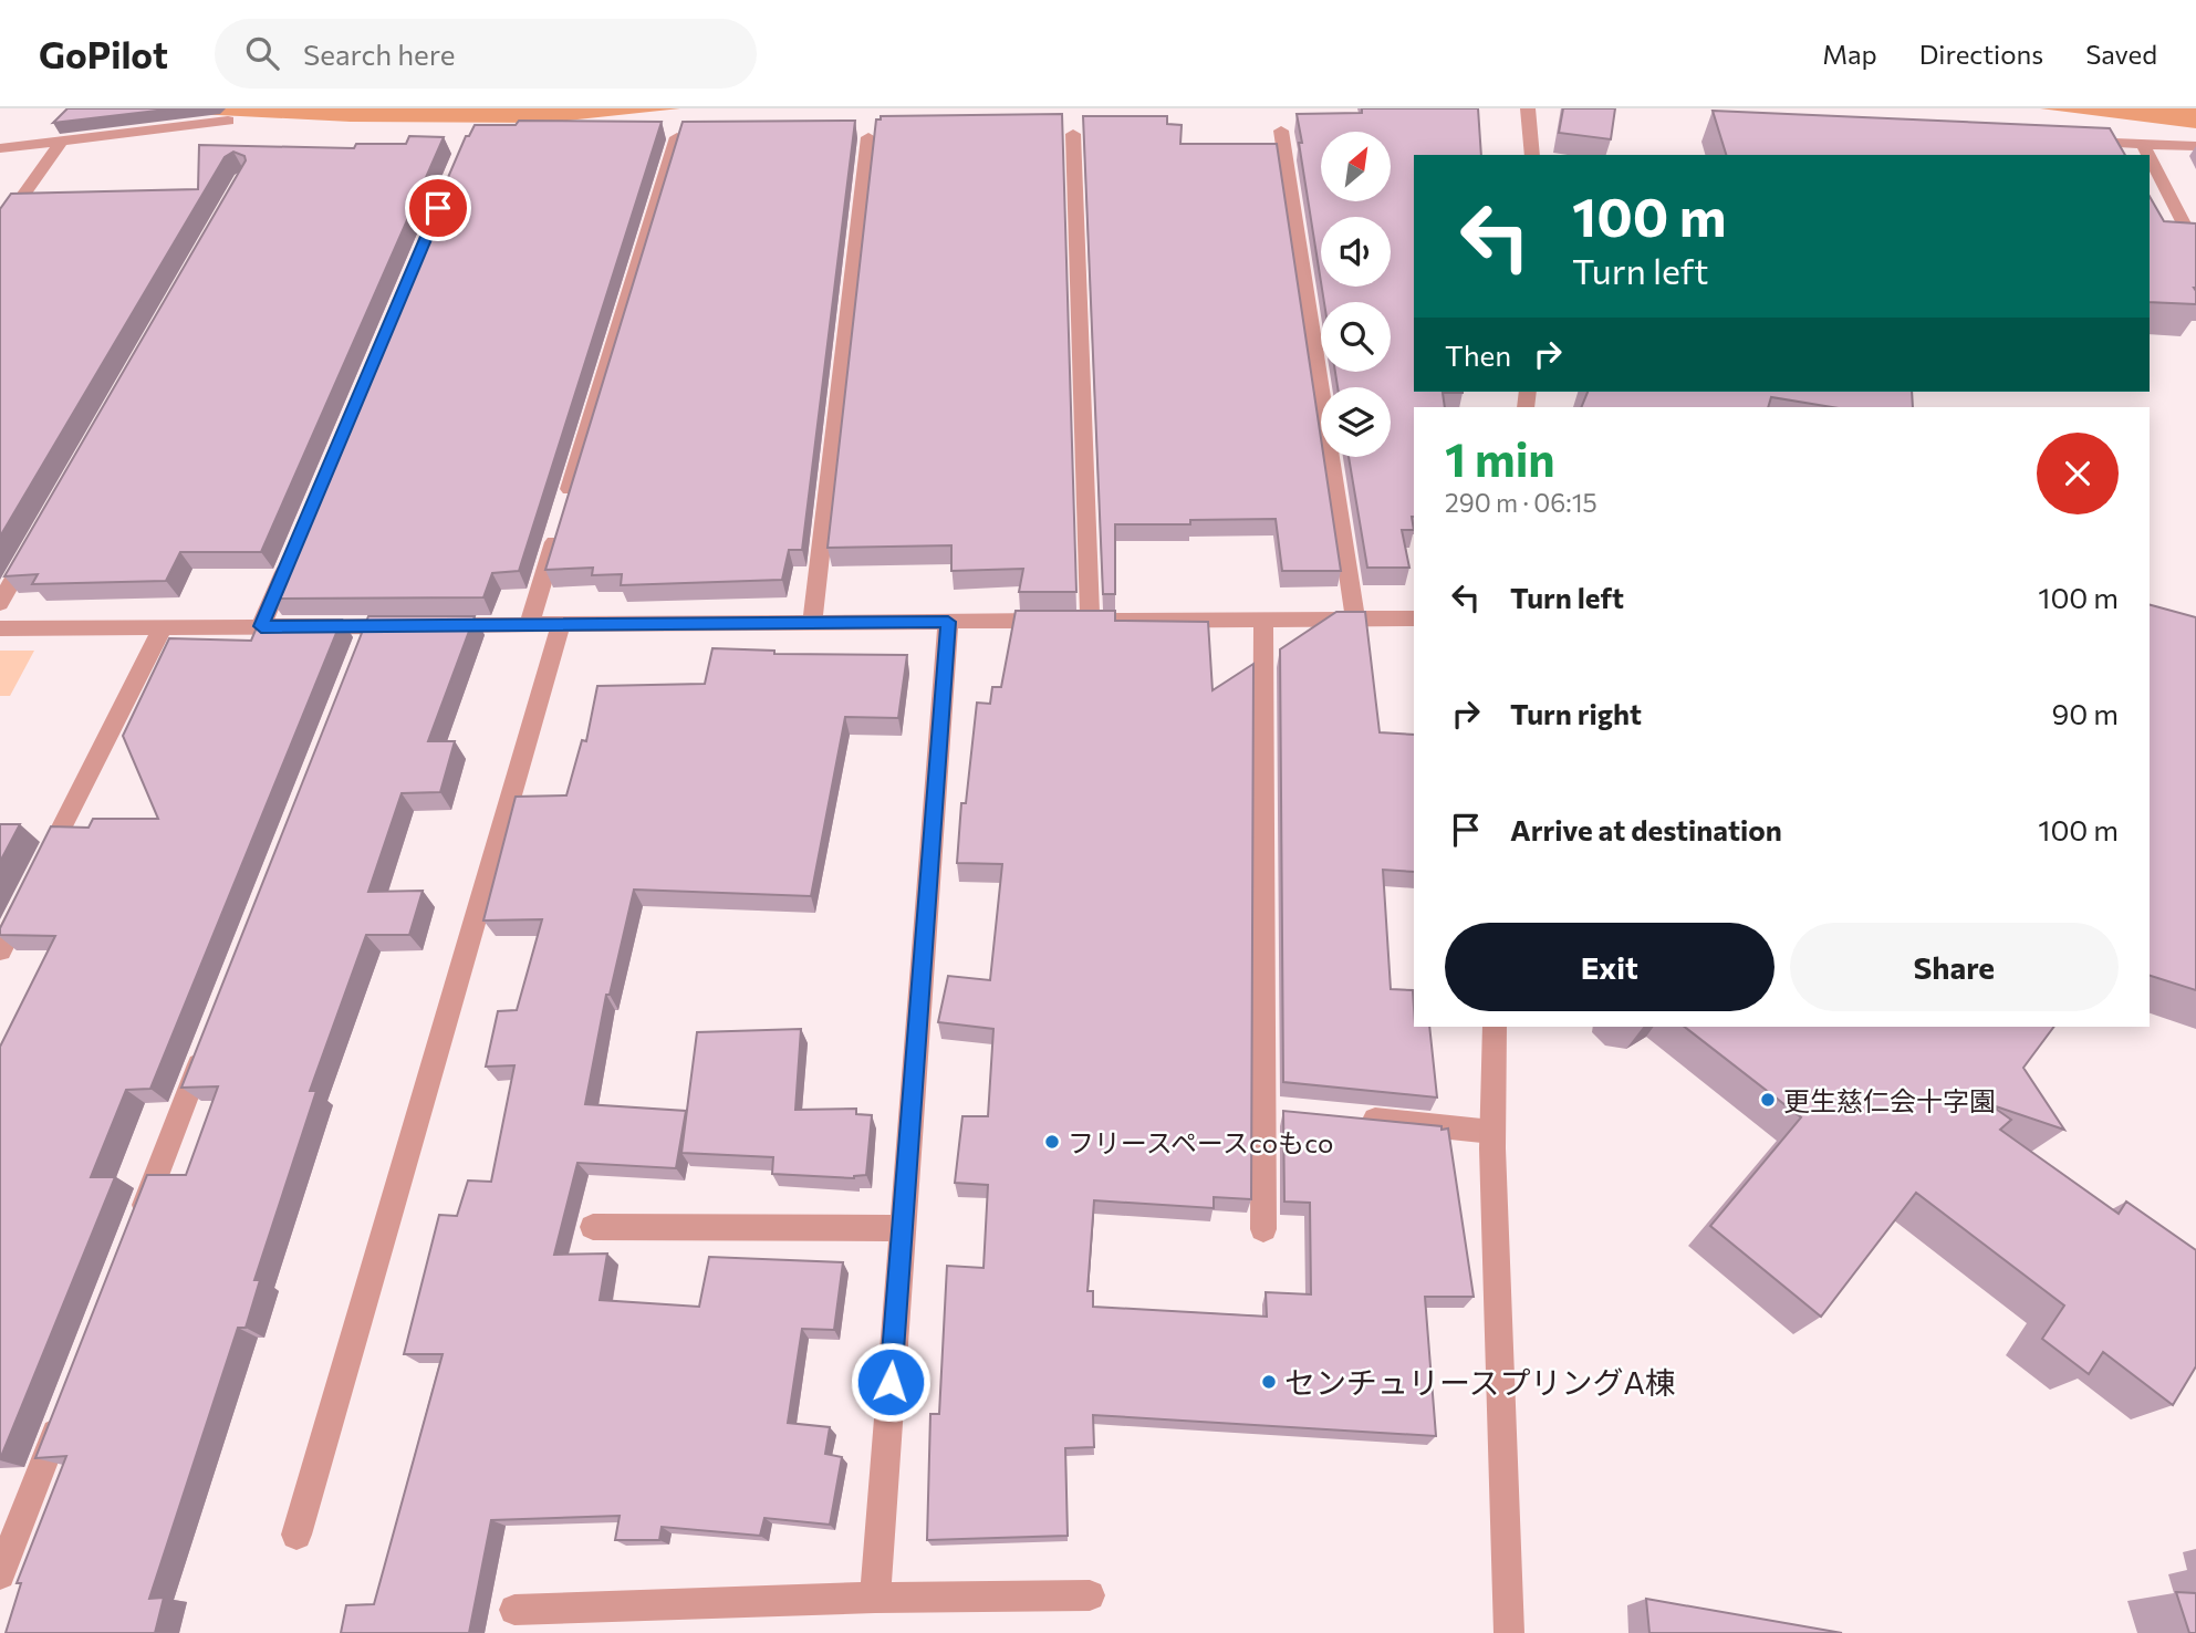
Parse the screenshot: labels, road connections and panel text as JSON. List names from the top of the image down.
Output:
{
  "places": ["更生慈仁会十字園", "フリースペースcoもco", "センチュリースプリングA棟"],
  "north": "top right",
  "page": {
    "header": "GoPilot",
    "search": "Search here",
    "nav": ["Map", "Directions", "Saved"],
    "turn": ["100 m", "Turn left"],
    "then": "Then",
    "heading": ["1 min", "290 m · 06:15"],
    "list": [
      {
        "name": "Turn left",
        "value": "100 m"
      },
      {
        "name": "Turn right",
        "value": "90 m"
      },
      {
        "name": "Arrive at destination",
        "value": "100 m"
      }
    ],
    "buttons": ["Exit", "Share"]
  }
}
